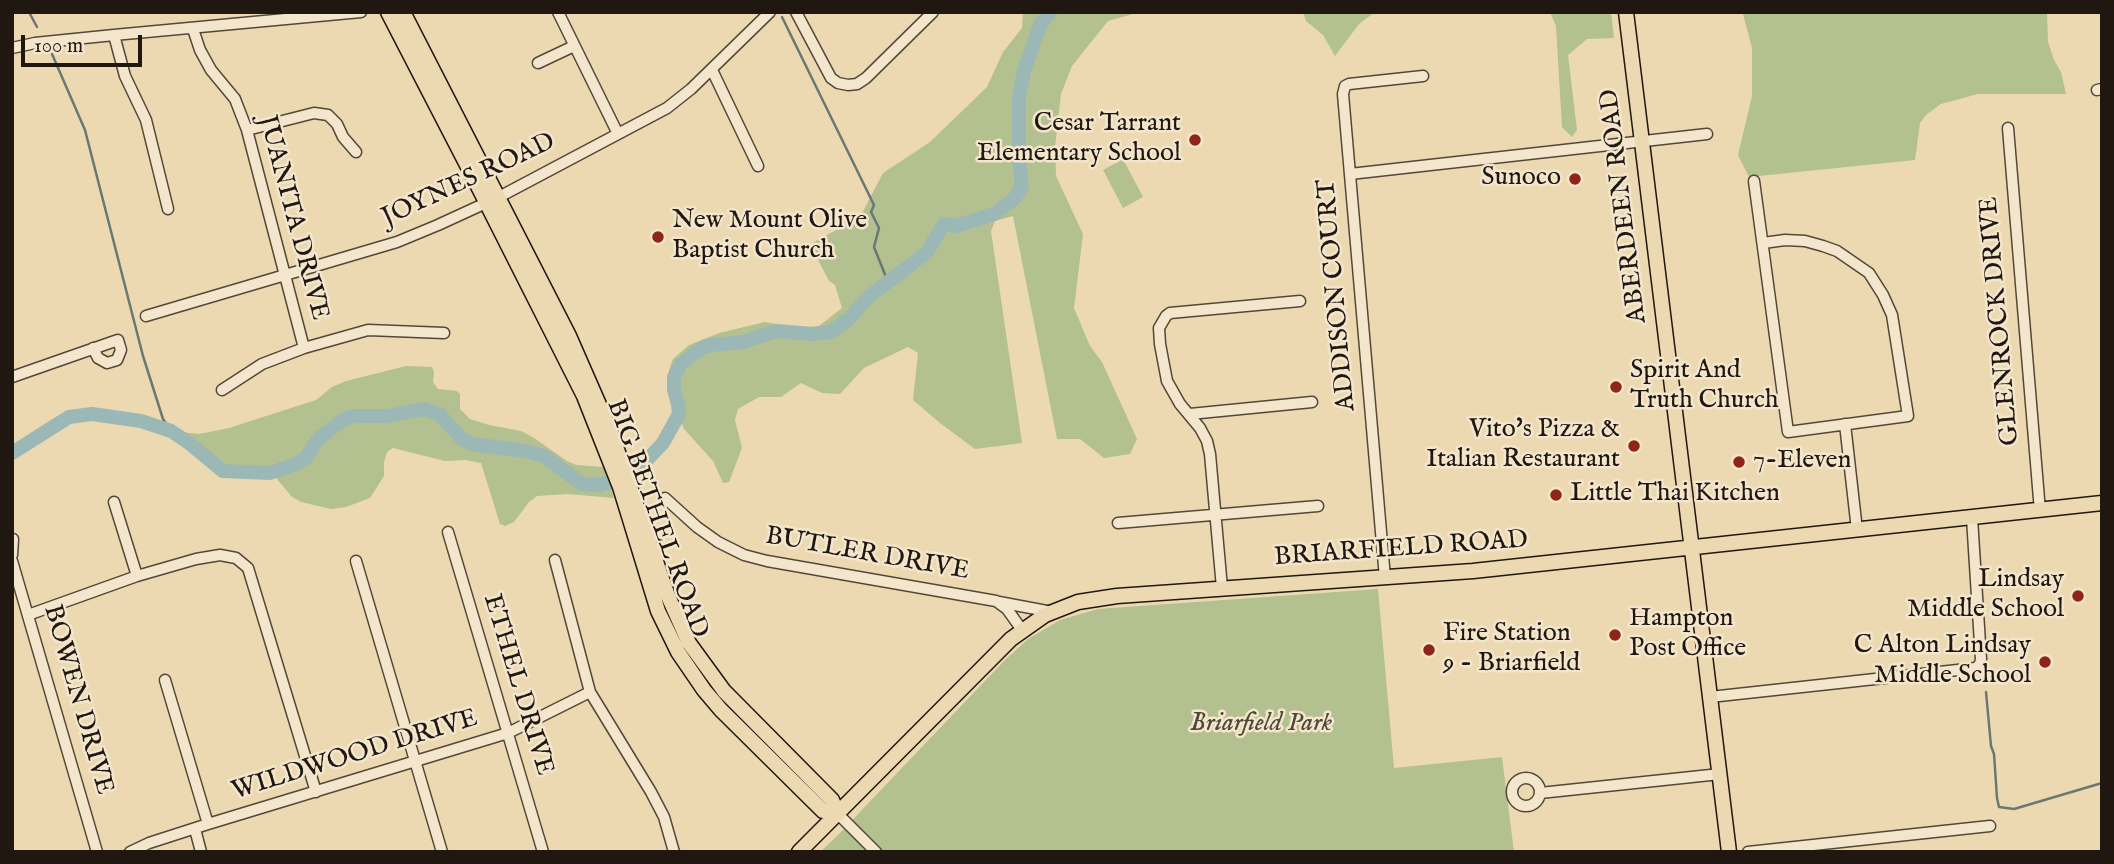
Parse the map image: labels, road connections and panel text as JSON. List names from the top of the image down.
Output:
{
  "streets": {
    "main road": ["ABERDEEN ROAD", "BIG BETHEL ROAD", "BRIARFIELD ROAD"],
    "street": [
      "JOYNES ROAD",
      "JUANITA DRIVE",
      "ADDISON COURT",
      "GLENROCK DRIVE",
      "BUTLER DRIVE",
      "ETHEL DRIVE",
      "BOWEN DRIVE",
      "WILDWOOD DRIVE"
    ]
  },
  "crossings": [
    ["JOYNES ROAD", "JUANITA DRIVE"],
    ["JOYNES ROAD", "BIG BETHEL ROAD"],
    ["ABERDEEN ROAD", "BRIARFIELD ROAD"],
    ["ADDISON COURT", "BRIARFIELD ROAD"],
    ["GLENROCK DRIVE", "BRIARFIELD ROAD"],
    ["BIG BETHEL ROAD", "BRIARFIELD ROAD"],
    ["BRIARFIELD ROAD", "BUTLER DRIVE"],
    ["ETHEL DRIVE", "WILDWOOD DRIVE"]
  ],
  "parks": ["Briarfield Park"],
  "places": [
    "Cesar Tarrant Elementary School",
    "Sunoco",
    "New Mount Olive Baptist Church",
    "Spirit And Truth Church",
    "Vito's Pizza & Italian Restaurant",
    "7-Eleven",
    "Little Thai Kitchen",
    "Lindsay Middle School",
    "Hampton Post Office",
    "Fire Station 9 - Briarfield",
    "C Alton Lindsay Middle School"
  ],
  "scale_bar": "100 m"
}
